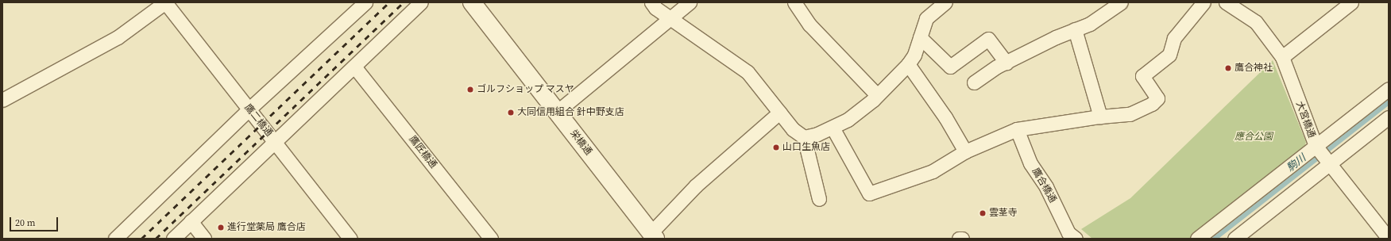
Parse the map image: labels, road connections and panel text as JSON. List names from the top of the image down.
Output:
{
  "streets": {
    "street": [
      "大宮橋通",
      "鷹二橋通",
      "栄橋通",
      "鷹匠橋通",
      "鷹合橋通"
    ]
  },
  "water": ["駒川"],
  "parks": ["應合公園"],
  "places": [
    "鷹合神社",
    "ゴルフショップ マスヤ",
    "大同信用組合 針中野支店",
    "山口生魚店",
    "雲茎寺",
    "進行堂薬局 鷹合店"
  ],
  "scale_bar": "20 m"
}
